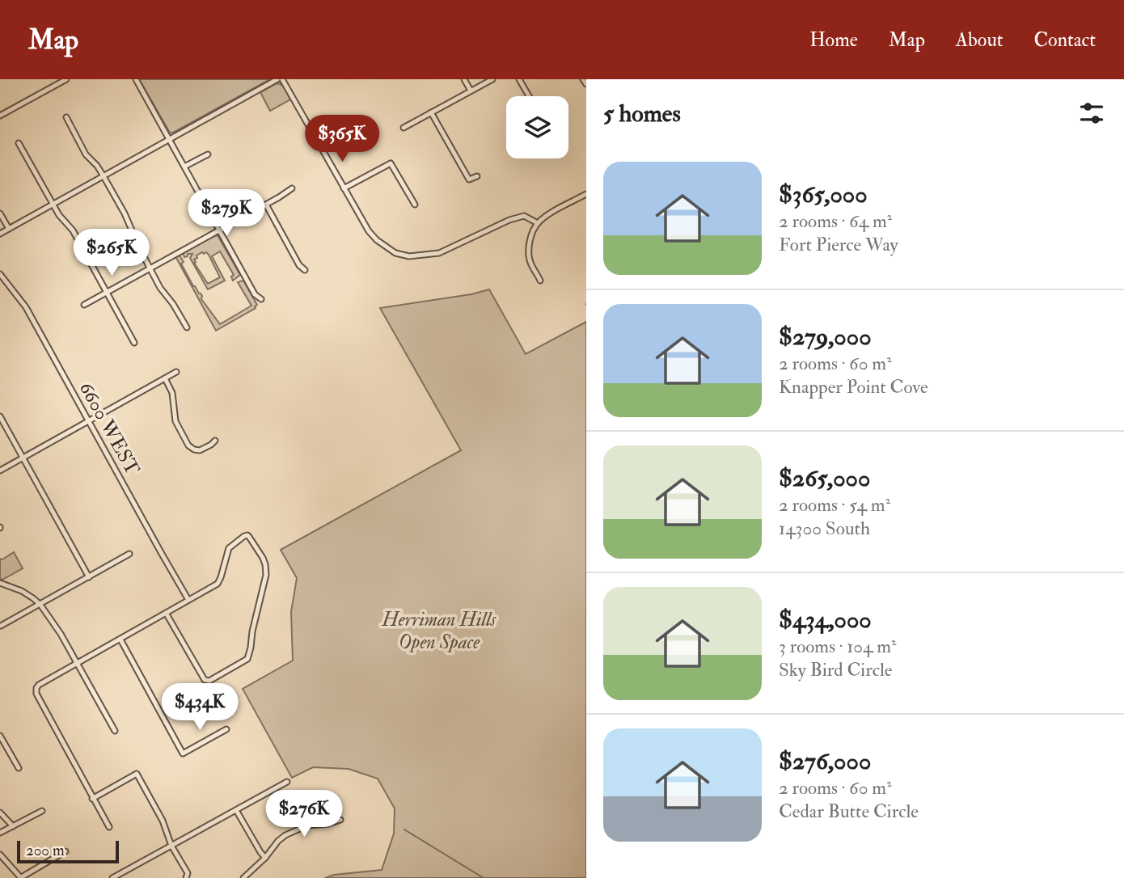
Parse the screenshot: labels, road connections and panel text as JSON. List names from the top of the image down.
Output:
{
  "streets": {
    "street": ["6600 WEST"]
  },
  "parks": ["Herriman Hills Open Space"],
  "scale_bar": "200 m",
  "page": {
    "header": "Map",
    "nav": [
      "Home",
      "Map",
      "About",
      "Contact"
    ],
    "heading": "5 homes",
    "price": [
      "$365K",
      "$279K",
      "$265K",
      "$434K",
      "$276K"
    ],
    "list": [
      {
        "name": "$365,000",
        "note": "2 rooms · 64 m² · Fort Pierce Way"
      },
      {
        "name": "$279,000",
        "note": "2 rooms · 60 m² · Knapper Point Cove"
      },
      {
        "name": "$265,000",
        "note": "2 rooms · 54 m² · 14300 South"
      },
      {
        "name": "$434,000",
        "note": "3 rooms · 104 m² · Sky Bird Circle"
      },
      {
        "name": "$276,000",
        "note": "2 rooms · 60 m² · Cedar Butte Circle"
      }
    ],
    "scale": "200 m"
  }
}
